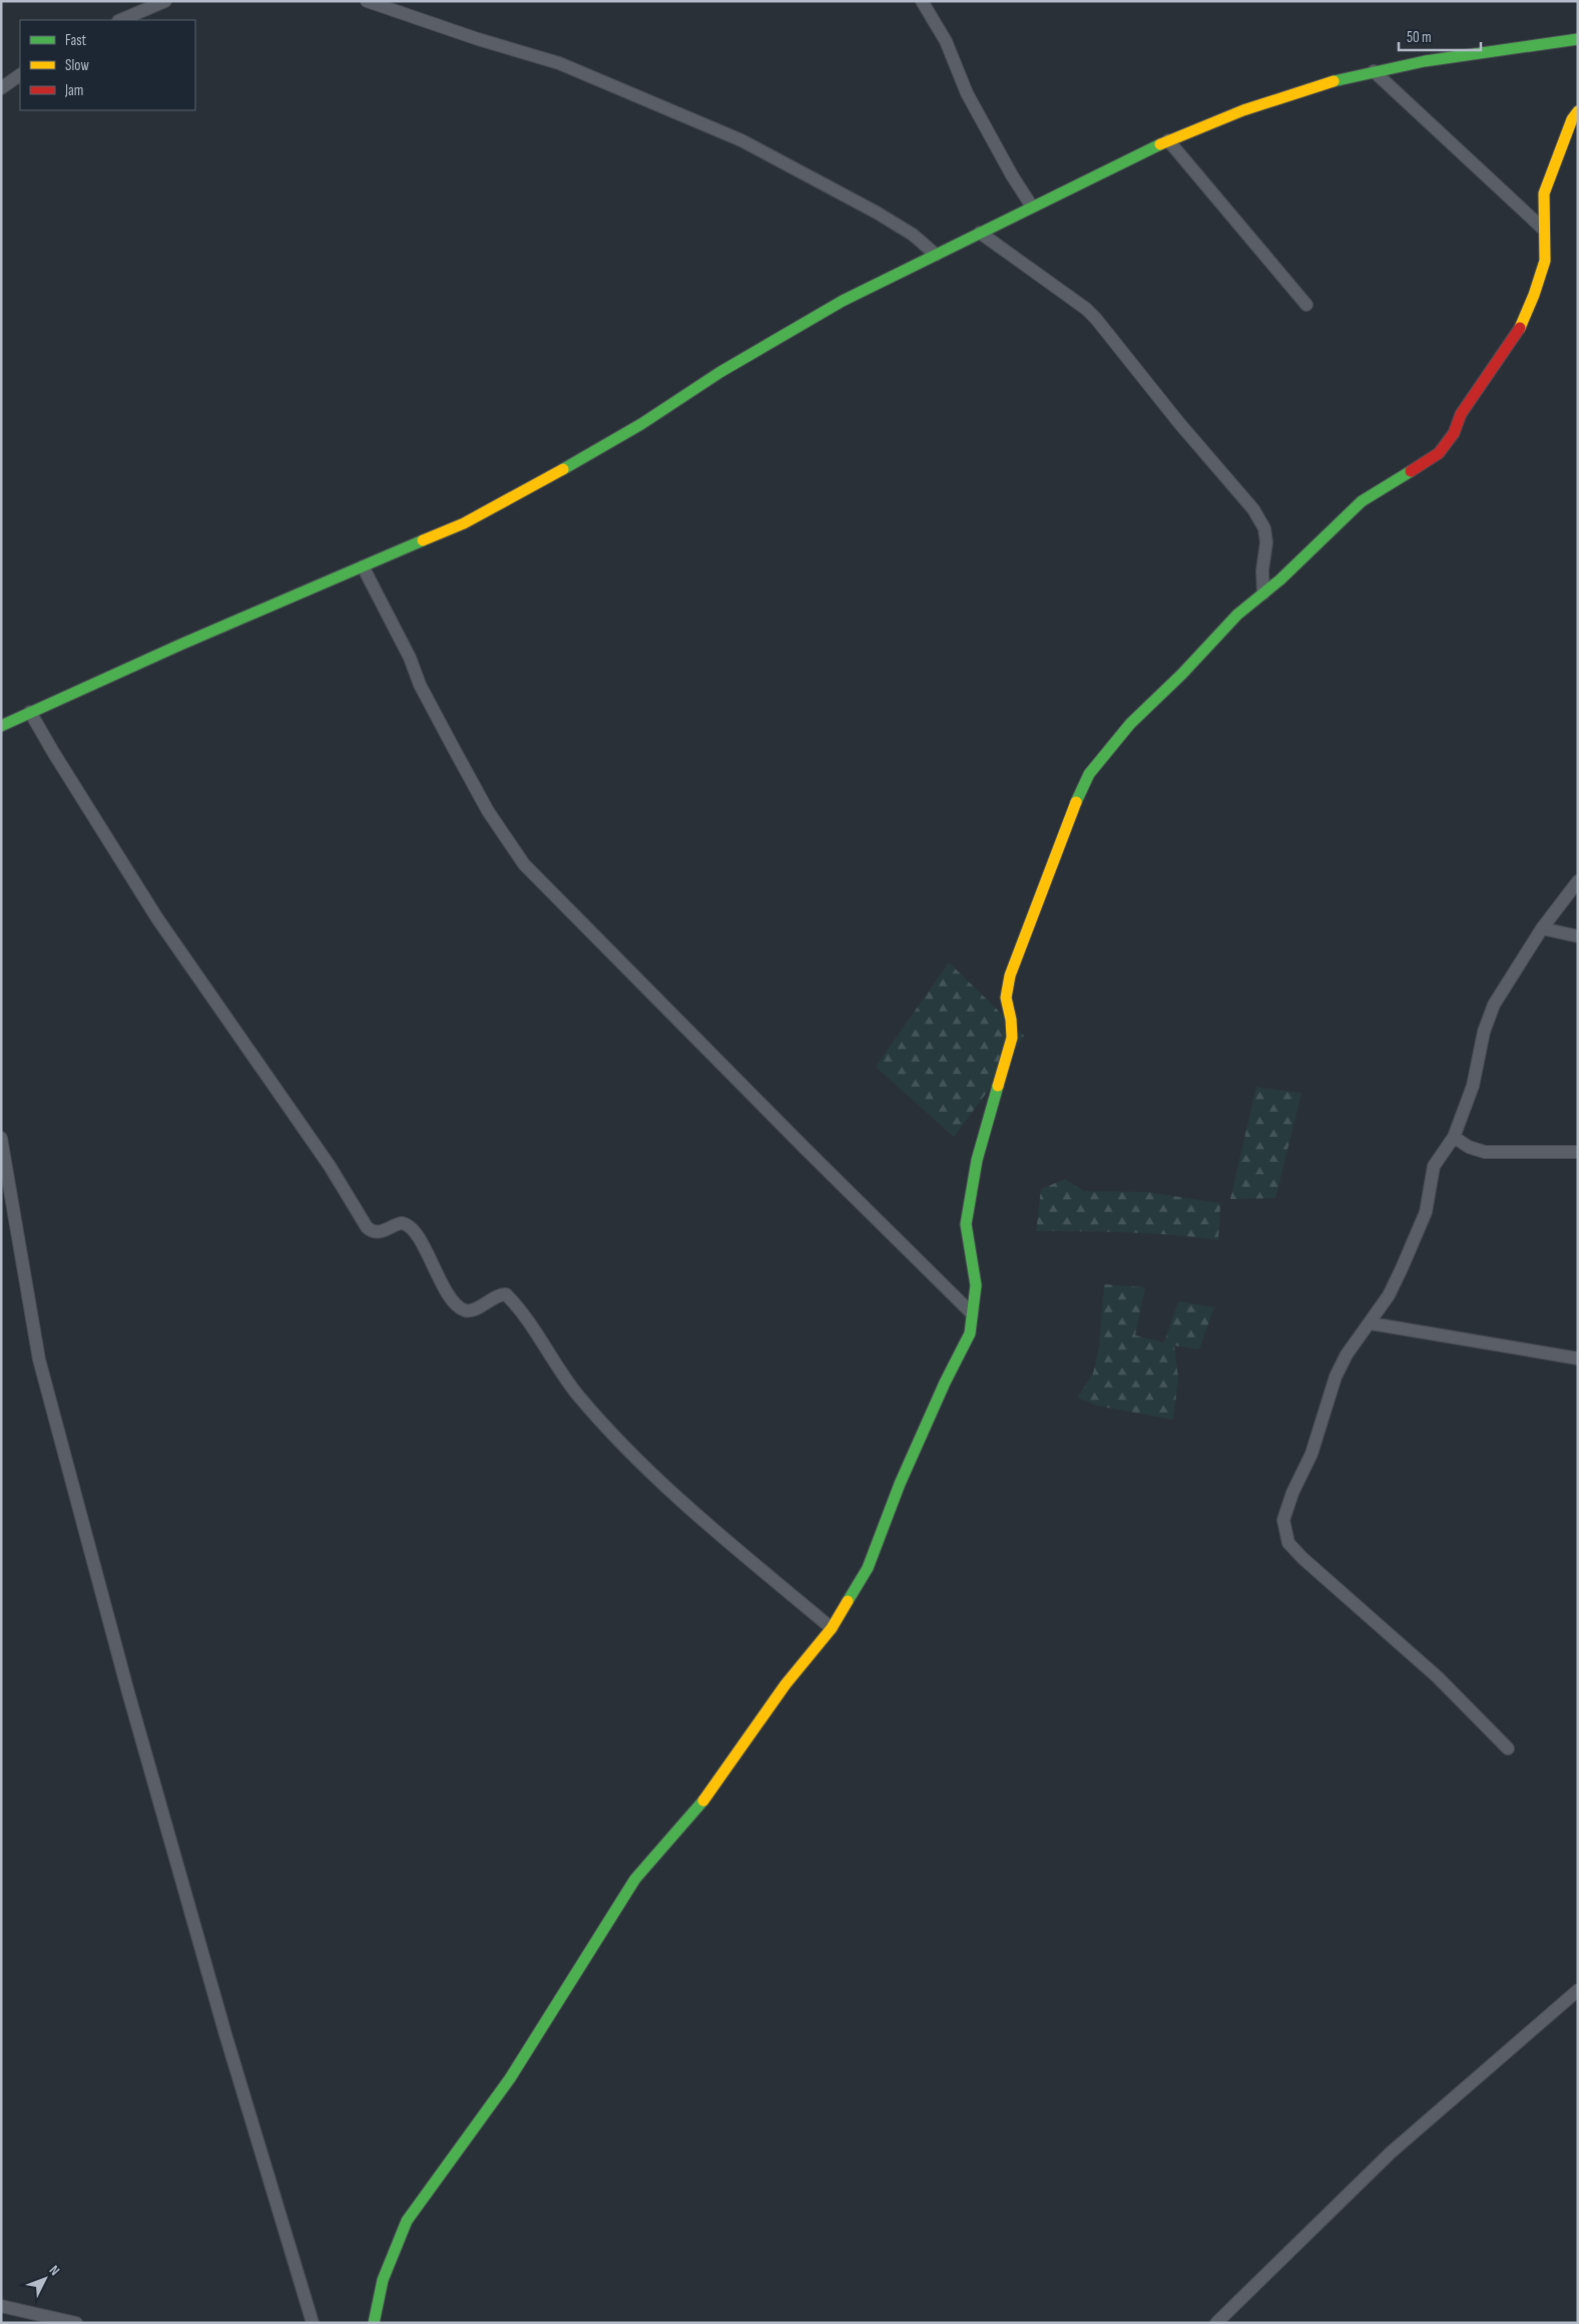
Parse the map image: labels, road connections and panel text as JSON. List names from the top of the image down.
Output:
{
  "legend": ["Fast", "Slow", "Jam"],
  "scale_bar": "50 m",
  "north": "top right"
}
